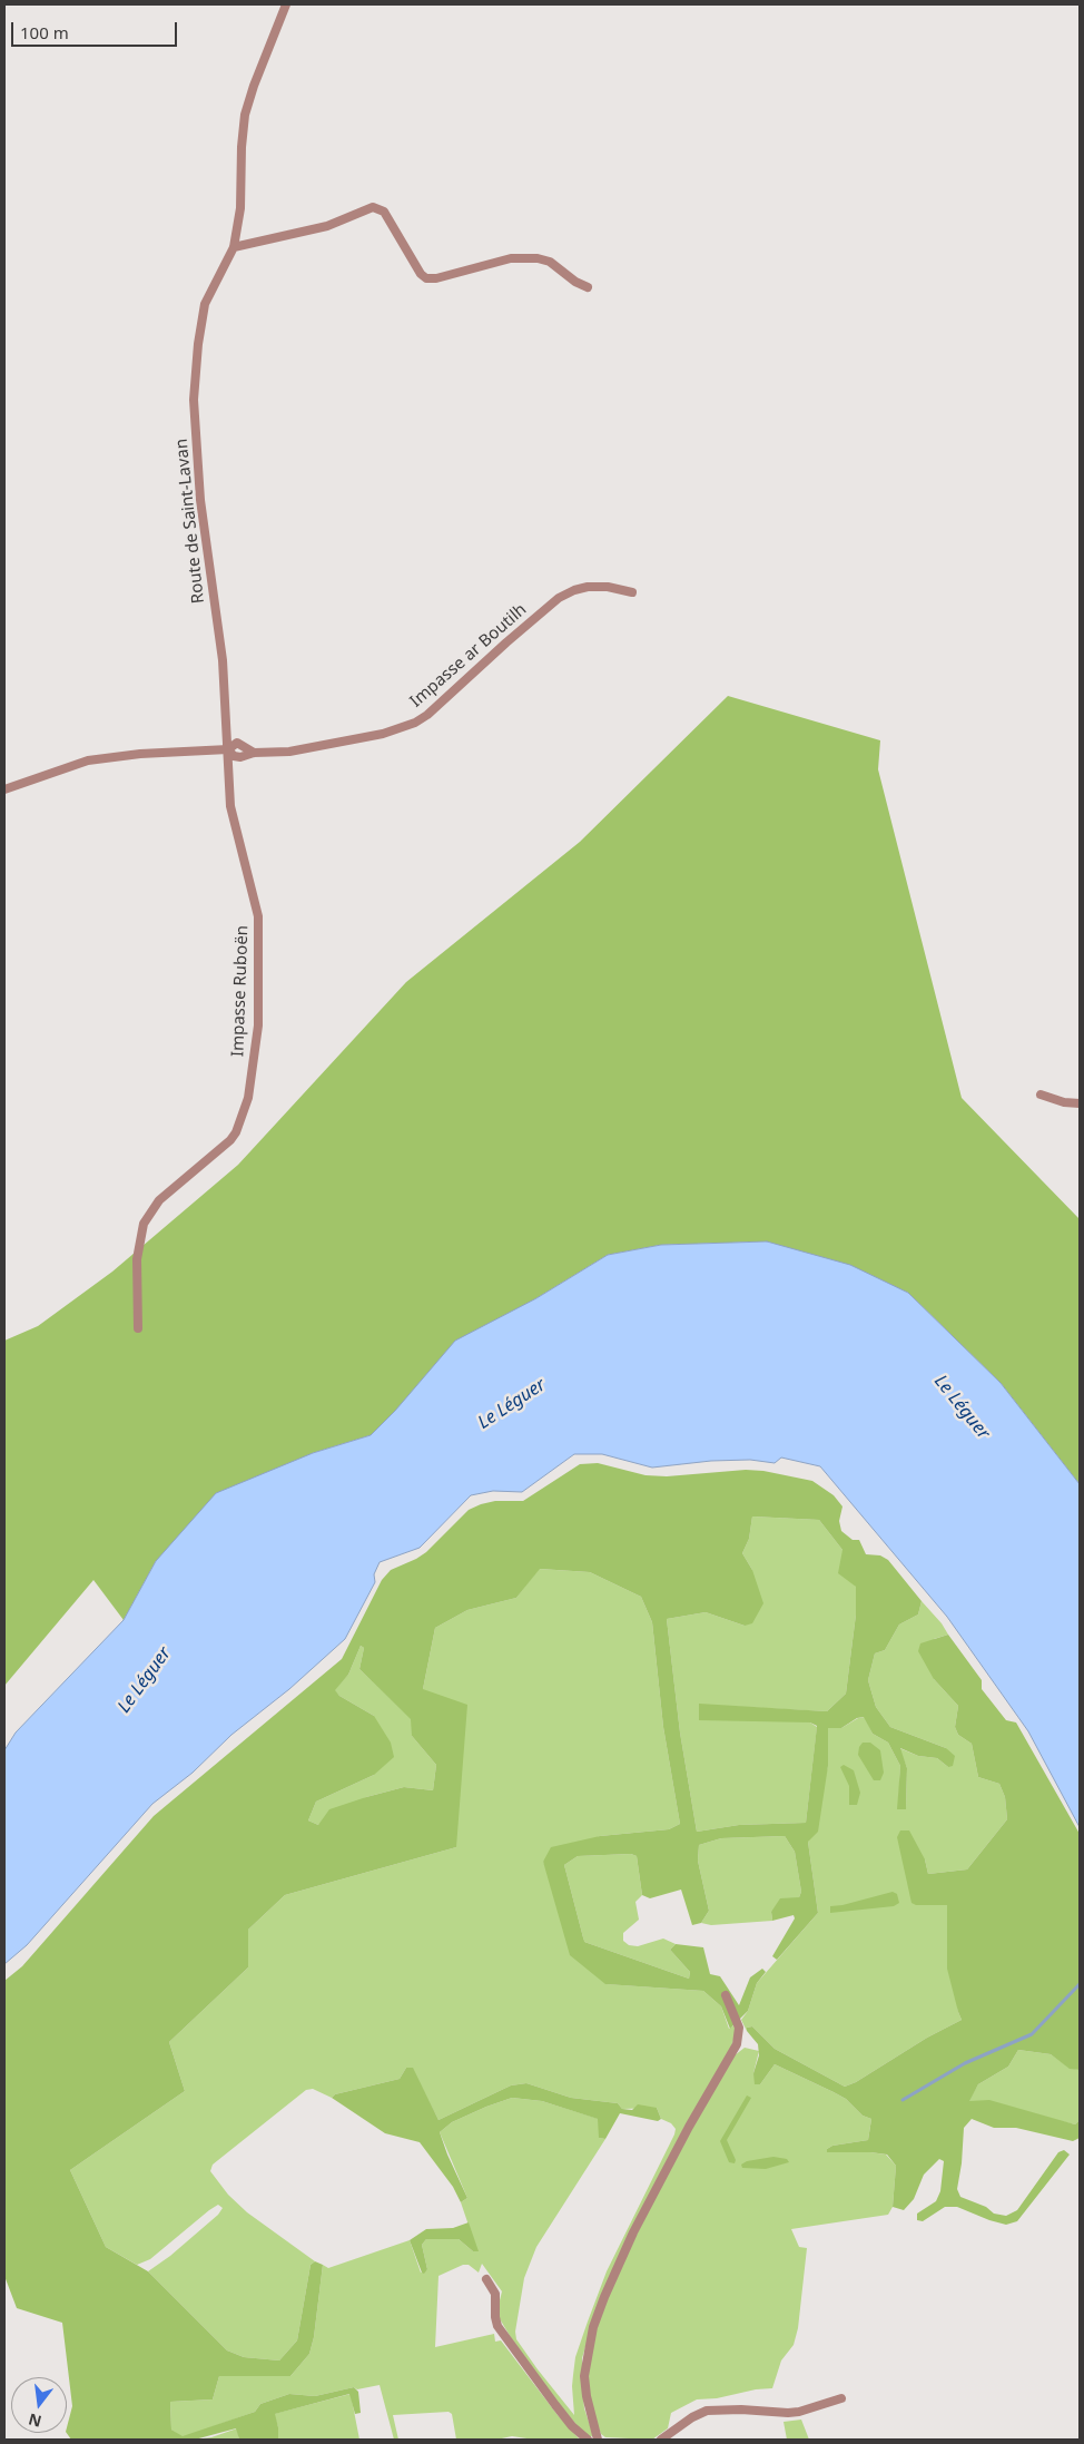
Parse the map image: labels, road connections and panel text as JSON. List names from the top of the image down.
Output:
{
  "streets": {
    "street": ["Route de Saint-Lavan", "Impasse ar Boutilh", "Impasse Ruboën"]
  },
  "crossings": [
    ["Route de Saint-Lavan", "Impasse ar Boutilh"],
    ["Route de Saint-Lavan", "Impasse Ruboën"],
    ["Impasse ar Boutilh", "Impasse Ruboën"]
  ],
  "water": ["Le Léguer"],
  "scale_bar": "100 m",
  "north": "bottom"
}
